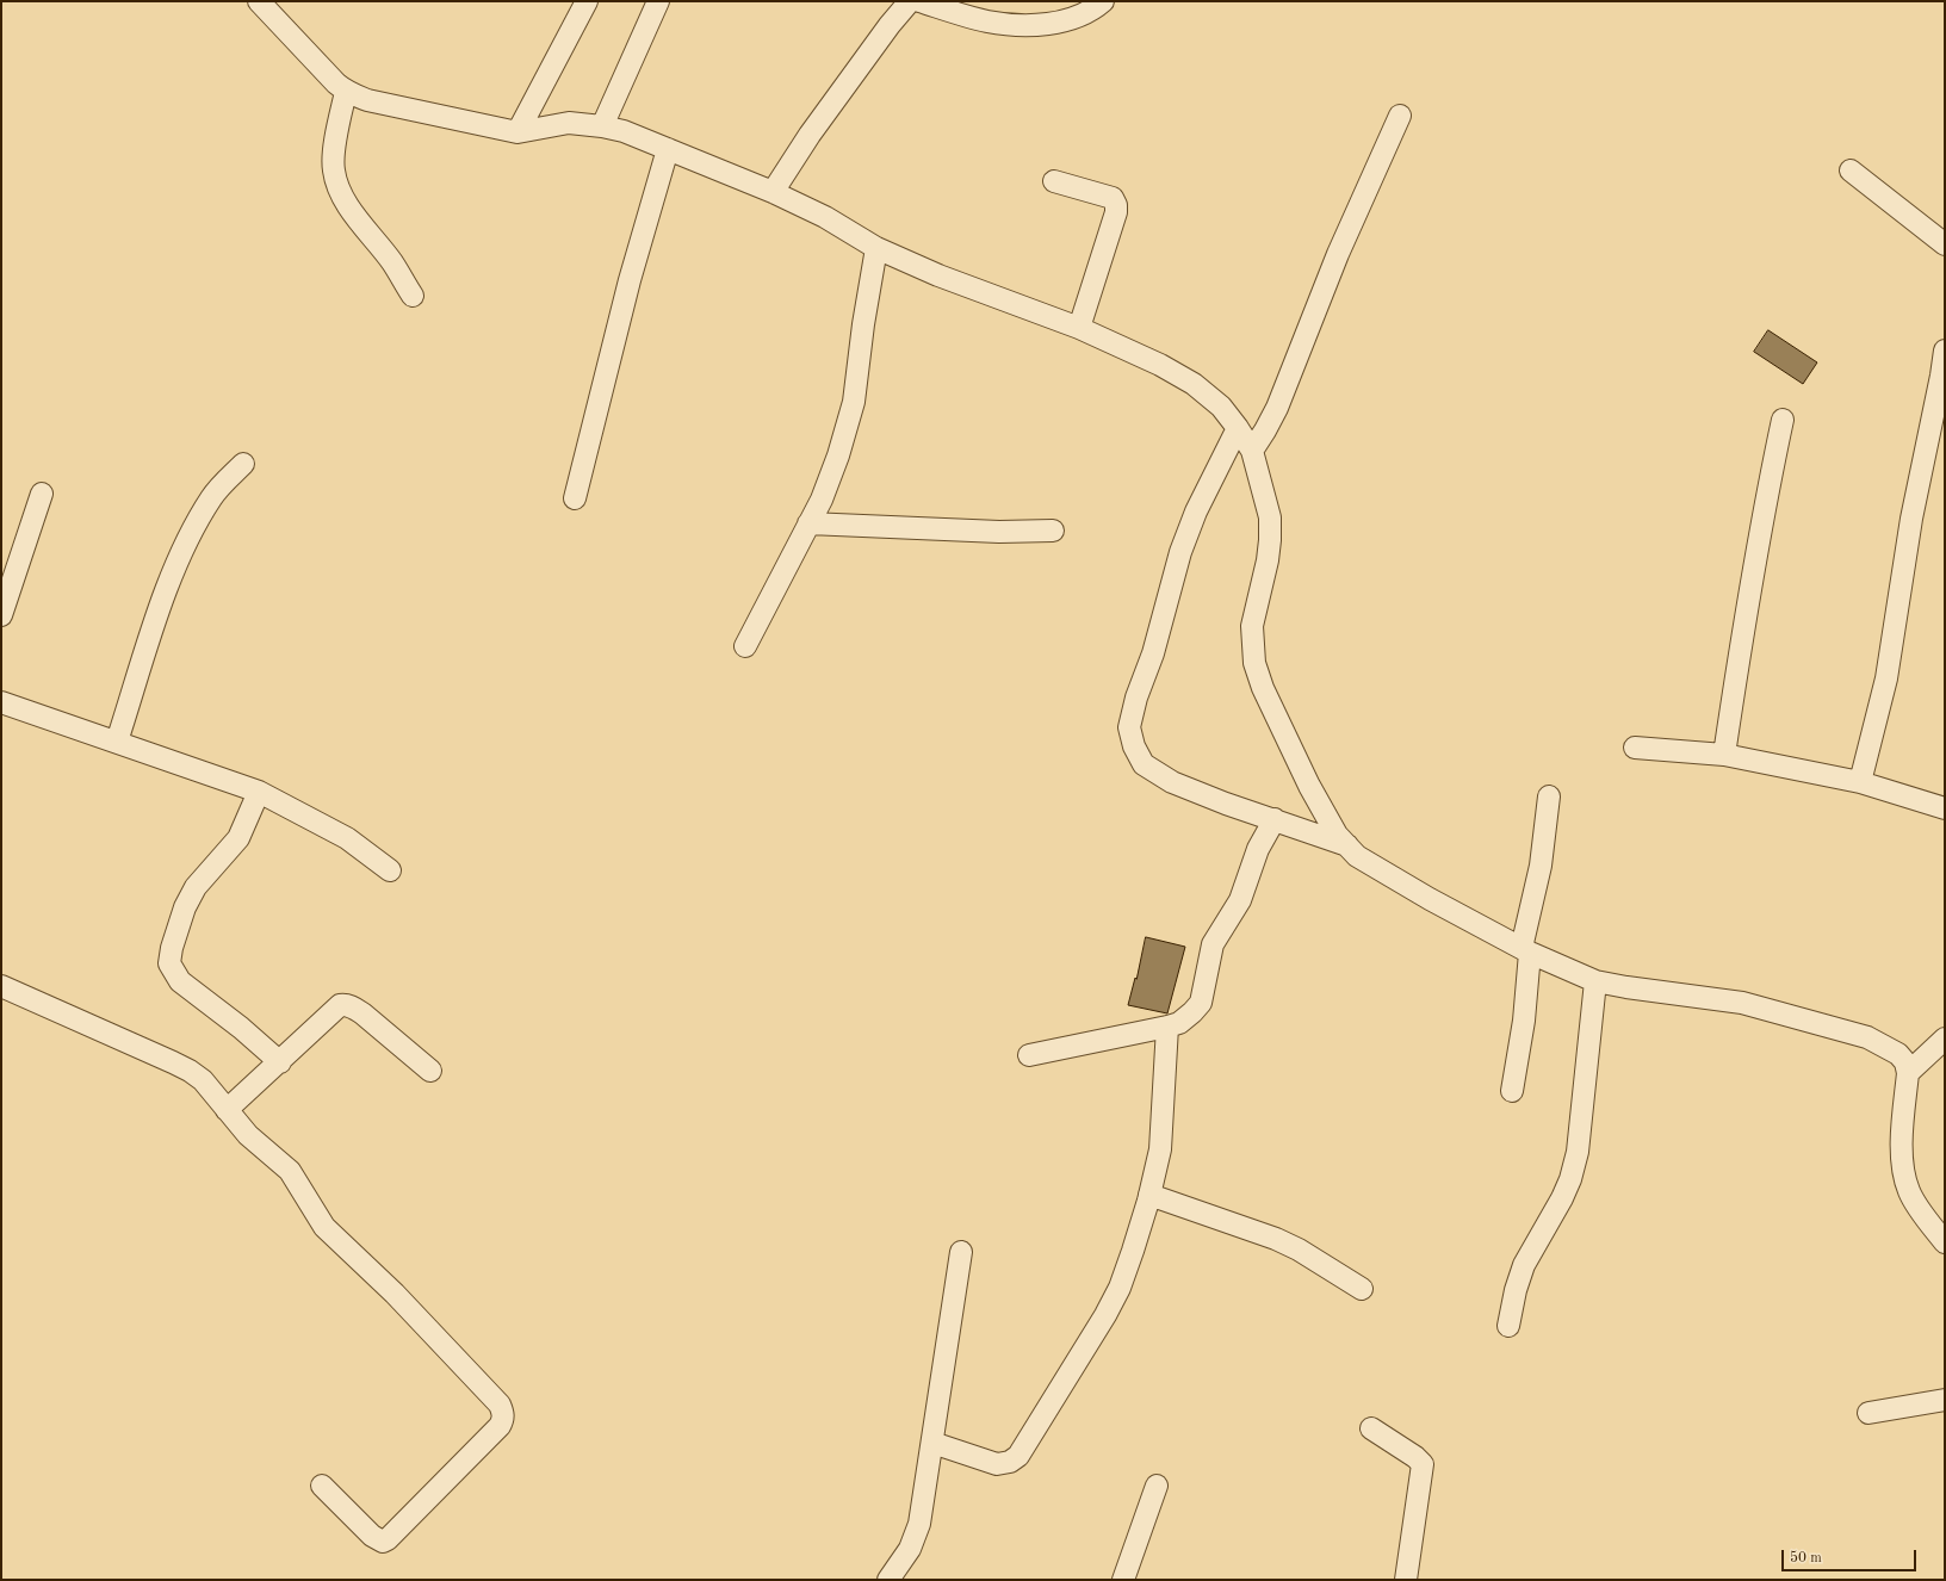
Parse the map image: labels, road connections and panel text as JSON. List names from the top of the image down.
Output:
{
  "scale_bar": "50 m"
}
